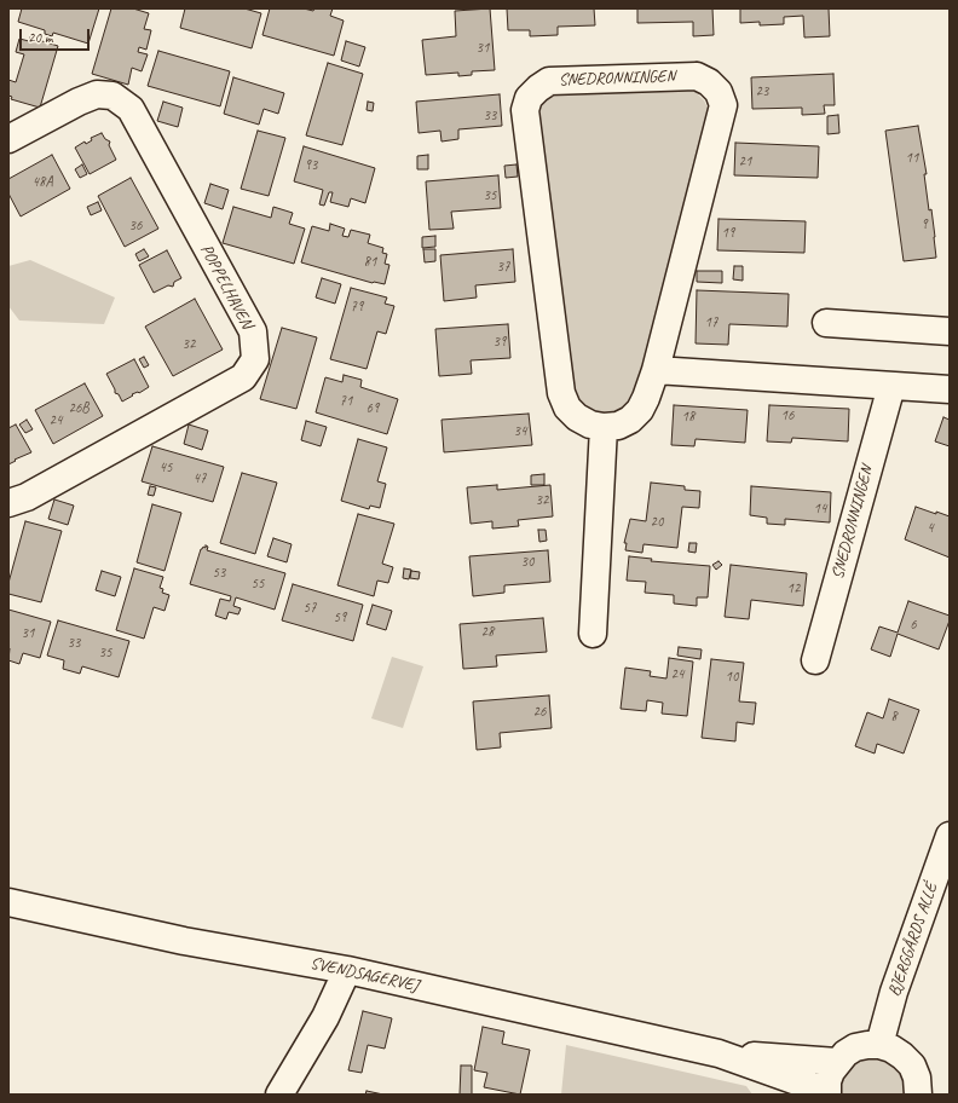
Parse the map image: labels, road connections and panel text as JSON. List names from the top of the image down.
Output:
{
  "streets": {
    "street": [
      "SNEDRONNINGEN",
      "POPPELHAVEN",
      "BJERGGÅRDS ALLÉ",
      "SVENDSAGERVEJ"
    ]
  },
  "house_numbers": [
    "31",
    "23",
    "33",
    "11",
    "21",
    "93",
    "48A",
    "35",
    "9",
    "36",
    "19",
    "81",
    "37",
    "79",
    "17",
    "39",
    "32",
    "71",
    "26B",
    "69",
    "16",
    "18",
    "24",
    "34",
    "45",
    "47",
    "32",
    "14",
    "20",
    "4",
    "30",
    "53",
    "55",
    "12",
    "57",
    "59",
    "6",
    "28",
    "31",
    "33",
    "35",
    "24",
    "10",
    "26",
    "8"
  ],
  "scale_bar": "20 m"
}
